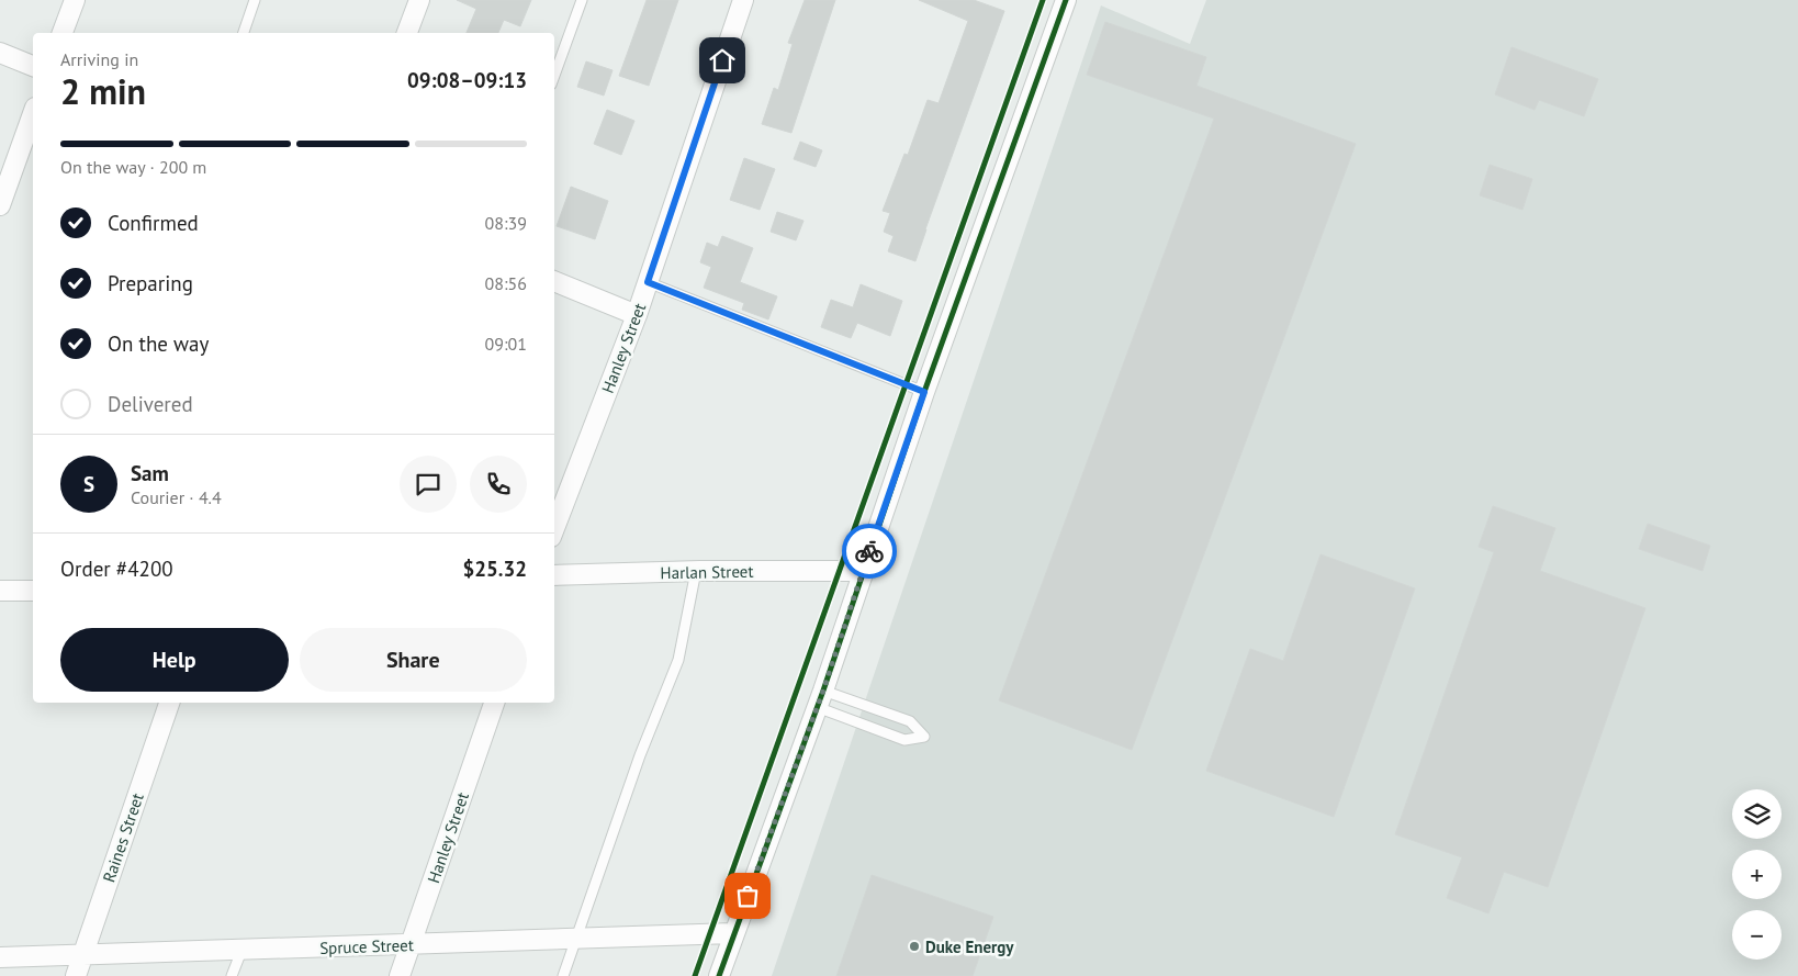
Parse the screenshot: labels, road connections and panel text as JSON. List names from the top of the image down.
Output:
{
  "streets": {
    "street": [
      "Hanley Street",
      "Harlan Street",
      "Raines Street",
      "Spruce Street"
    ]
  },
  "crossings": [
    ["Hanley Street", "Spruce Street"],
    ["Raines Street", "Spruce Street"]
  ],
  "places": ["Duke Energy"],
  "page": {
    "heading": ["2 min", "Arriving in", "09:08–09:13"],
    "panel": [
      "Sam",
      "Courier · 4.4",
      "Order #4200",
      "$25.32"
    ],
    "bar": "On the way · 200 m",
    "list": [
      ["Confirmed", "08:39"],
      ["Preparing", "08:56"],
      ["On the way", "09:01"],
      "Delivered"
    ],
    "round": "S",
    "buttons": ["Help", "Share"],
    "map_buttons": ["+", "−"]
  }
}
